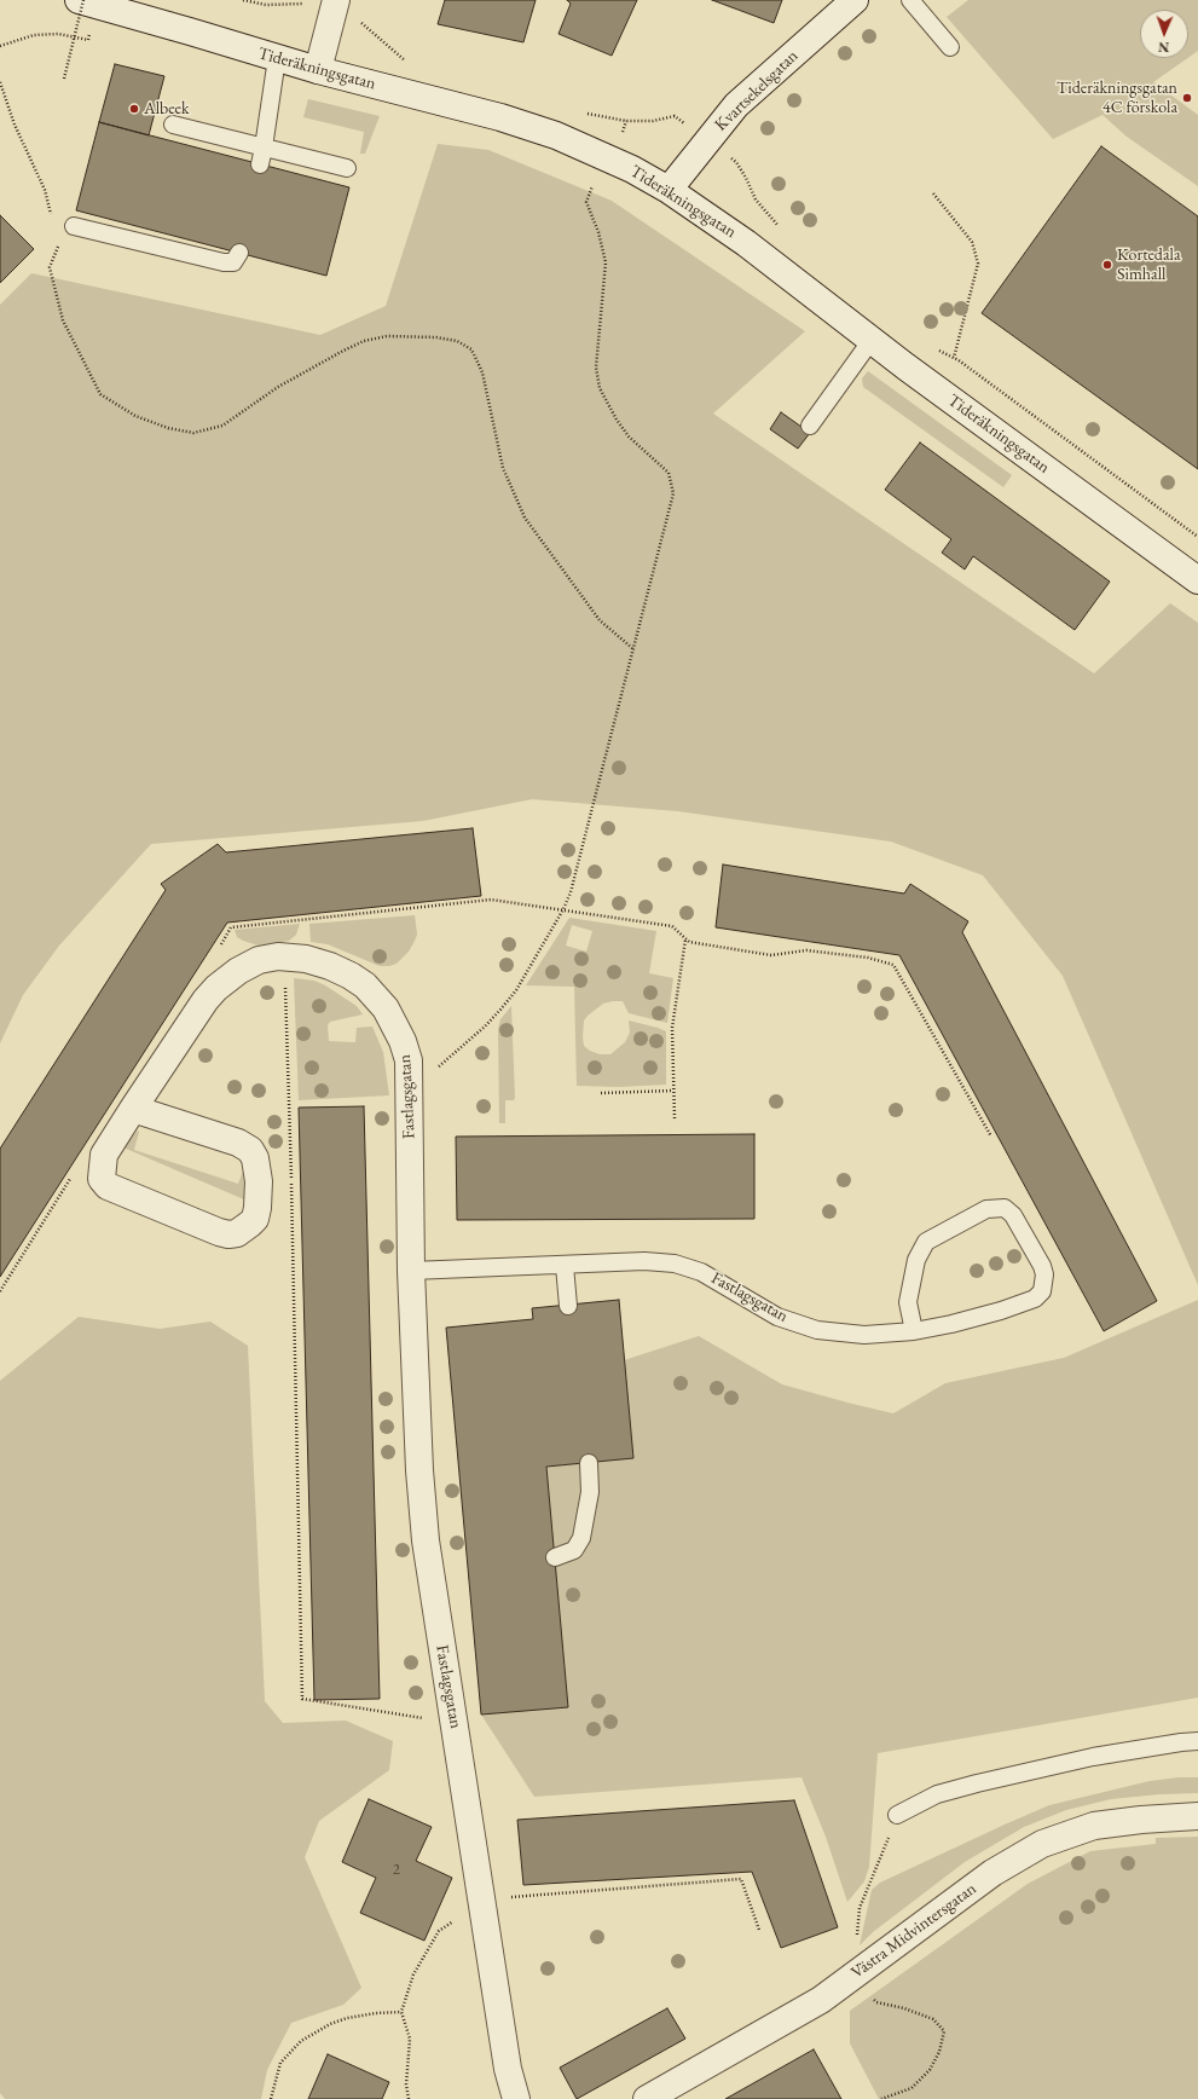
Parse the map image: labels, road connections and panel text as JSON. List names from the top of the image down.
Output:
{
  "streets": {
    "street": [
      "Tideräkningsgatan",
      "Kvartsekelsgatan",
      "Fastlagsgatan",
      "Västra Midvintersgatan"
    ]
  },
  "crossings": [
    ["Tideräkningsgatan", "Kvartsekelsgatan"]
  ],
  "places": ["Tideräkningsgatan 4C förskola", "Albeek", "Kortedala Simhall"],
  "house_numbers": ["2"],
  "north": "bottom"
}
